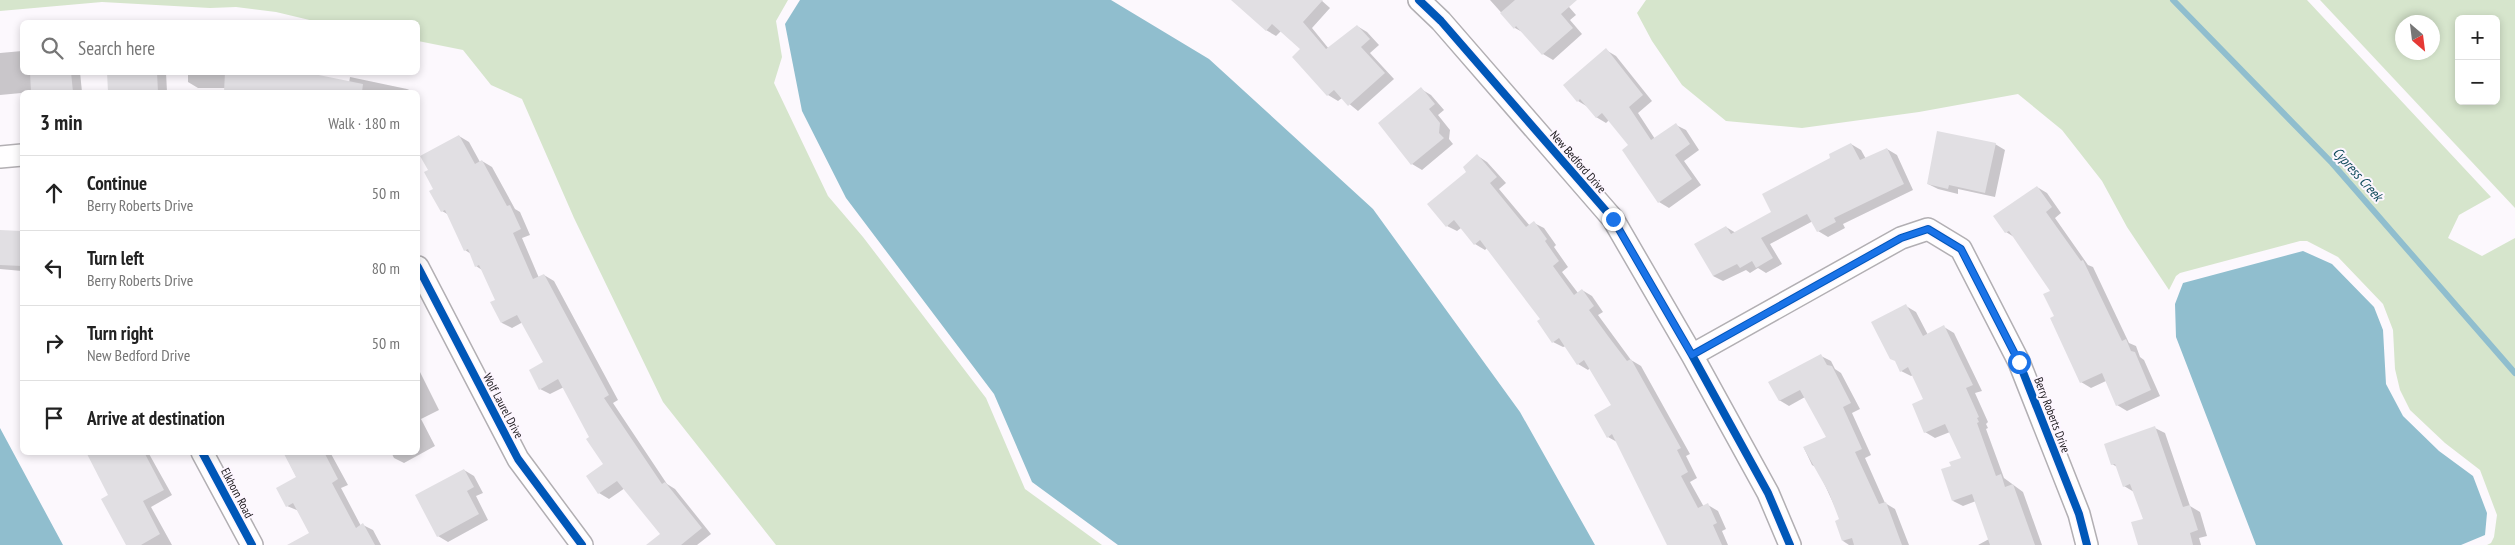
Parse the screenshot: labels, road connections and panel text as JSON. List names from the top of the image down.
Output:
{
  "streets": {
    "street": [
      "New Bedford Drive",
      "Wolf Laurel Drive",
      "Berry Roberts Drive",
      "Elkhorn Road"
    ]
  },
  "crossings": [
    ["New Bedford Drive", "Berry Roberts Drive"]
  ],
  "water": ["Cypress Creek"],
  "north": "bottom right",
  "page": {
    "map_buttons": ["+", "−"],
    "search": "Search here",
    "heading": ["3 min", "Walk · 180 m"],
    "list": [
      ["Continue", "Berry Roberts Drive", "50 m"],
      ["Turn left", "Berry Roberts Drive", "80 m"],
      ["Turn right", "New Bedford Drive", "50 m"],
      "Arrive at destination"
    ]
  }
}
